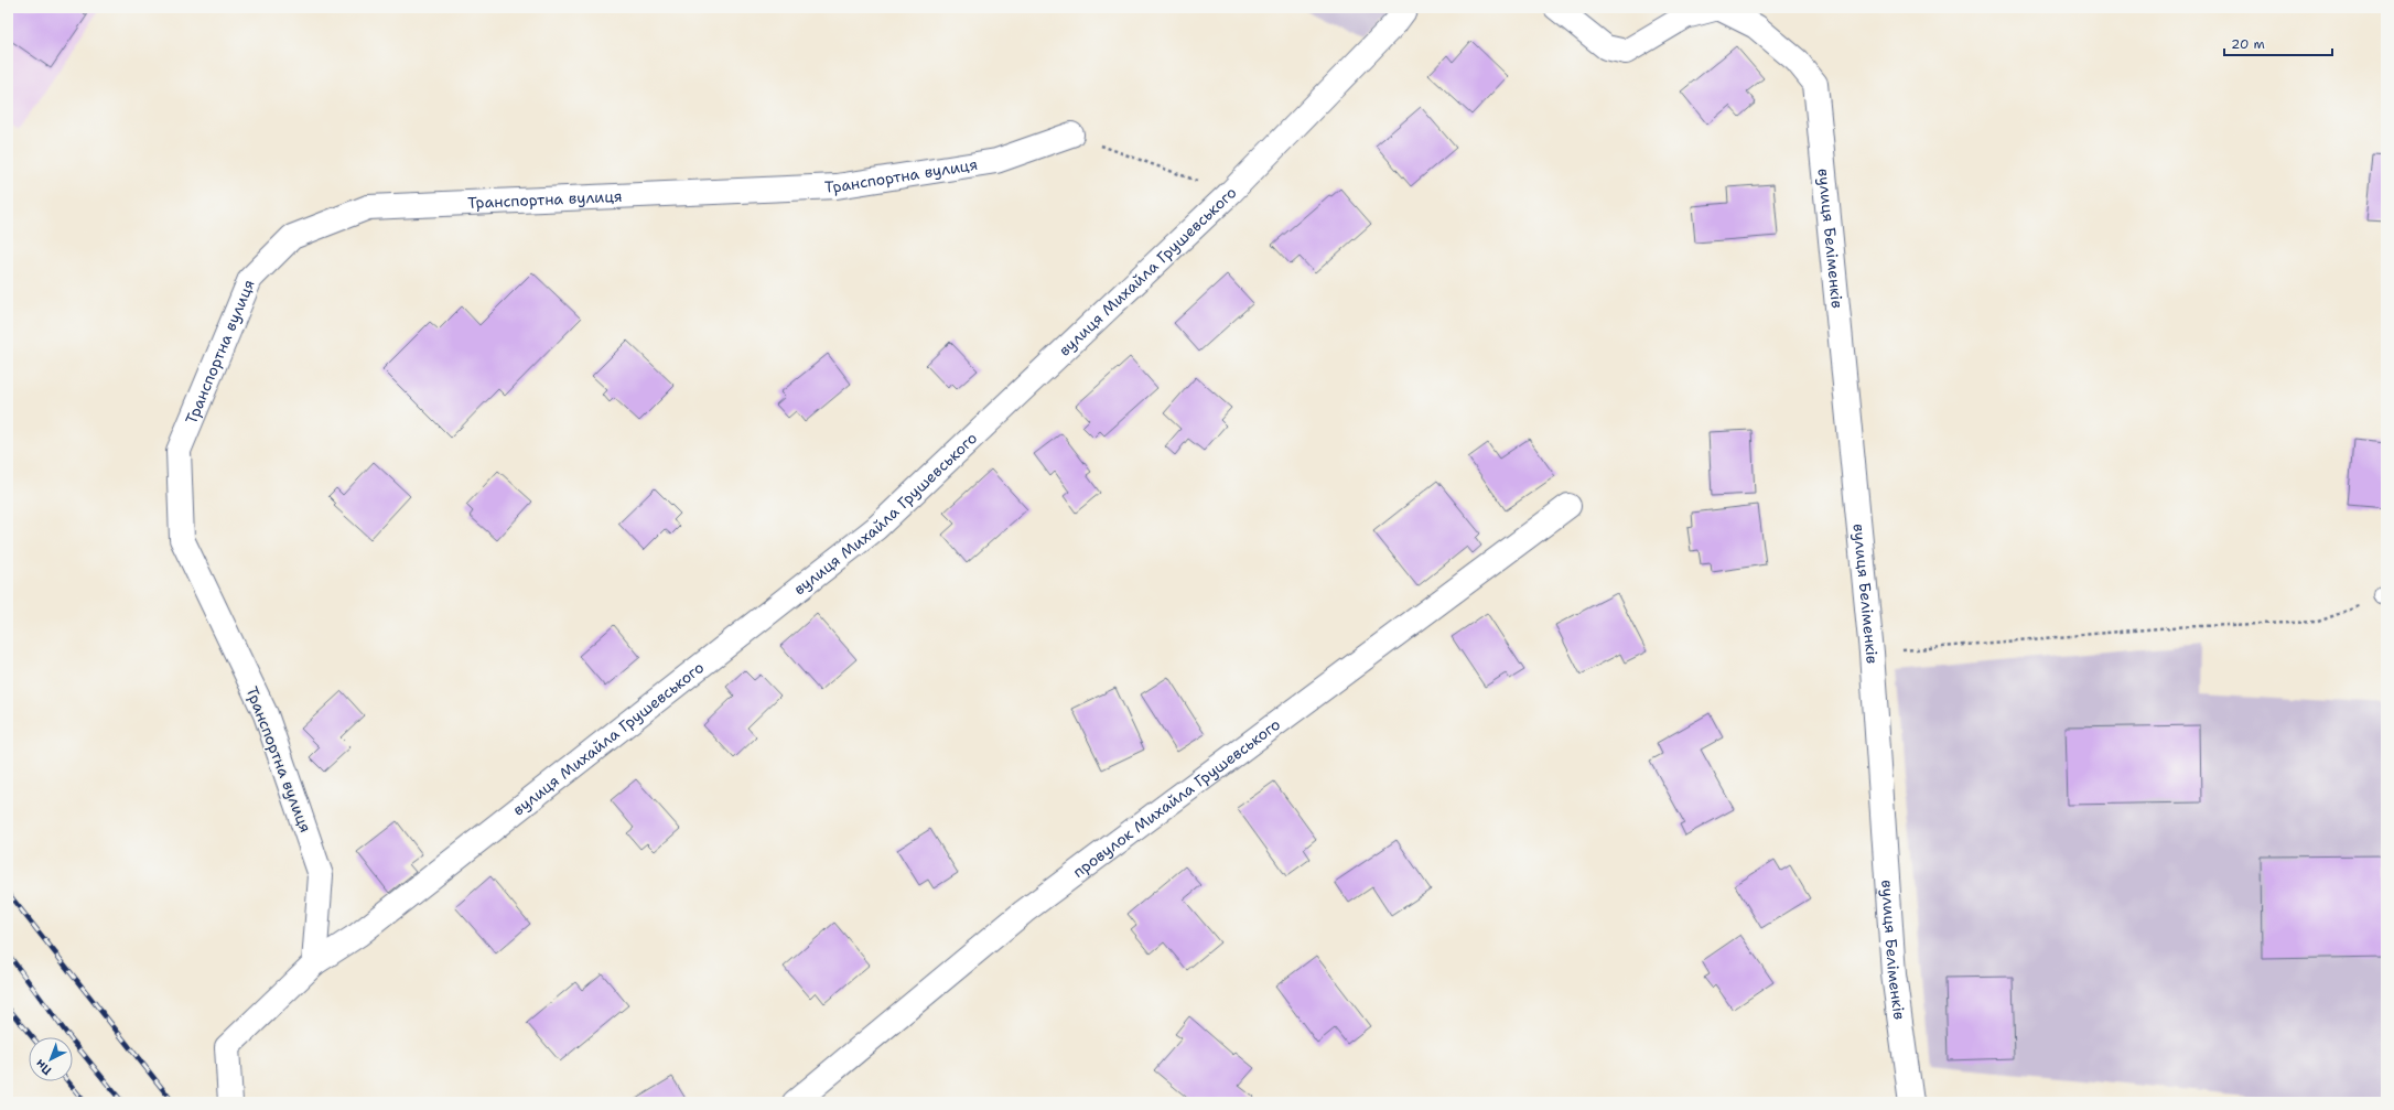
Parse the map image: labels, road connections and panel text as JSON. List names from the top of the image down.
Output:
{
  "streets": {
    "street": [
      "Транспортна вулиця",
      "вулиця Беліменків",
      "вулиця Михайла Грушевського",
      "провулок Михайла Грушевського"
    ]
  },
  "crossings": [
    ["Транспортна вулиця", "вулиця Михайла Грушевського"]
  ],
  "scale_bar": "20 m",
  "north": "bottom left"
}
